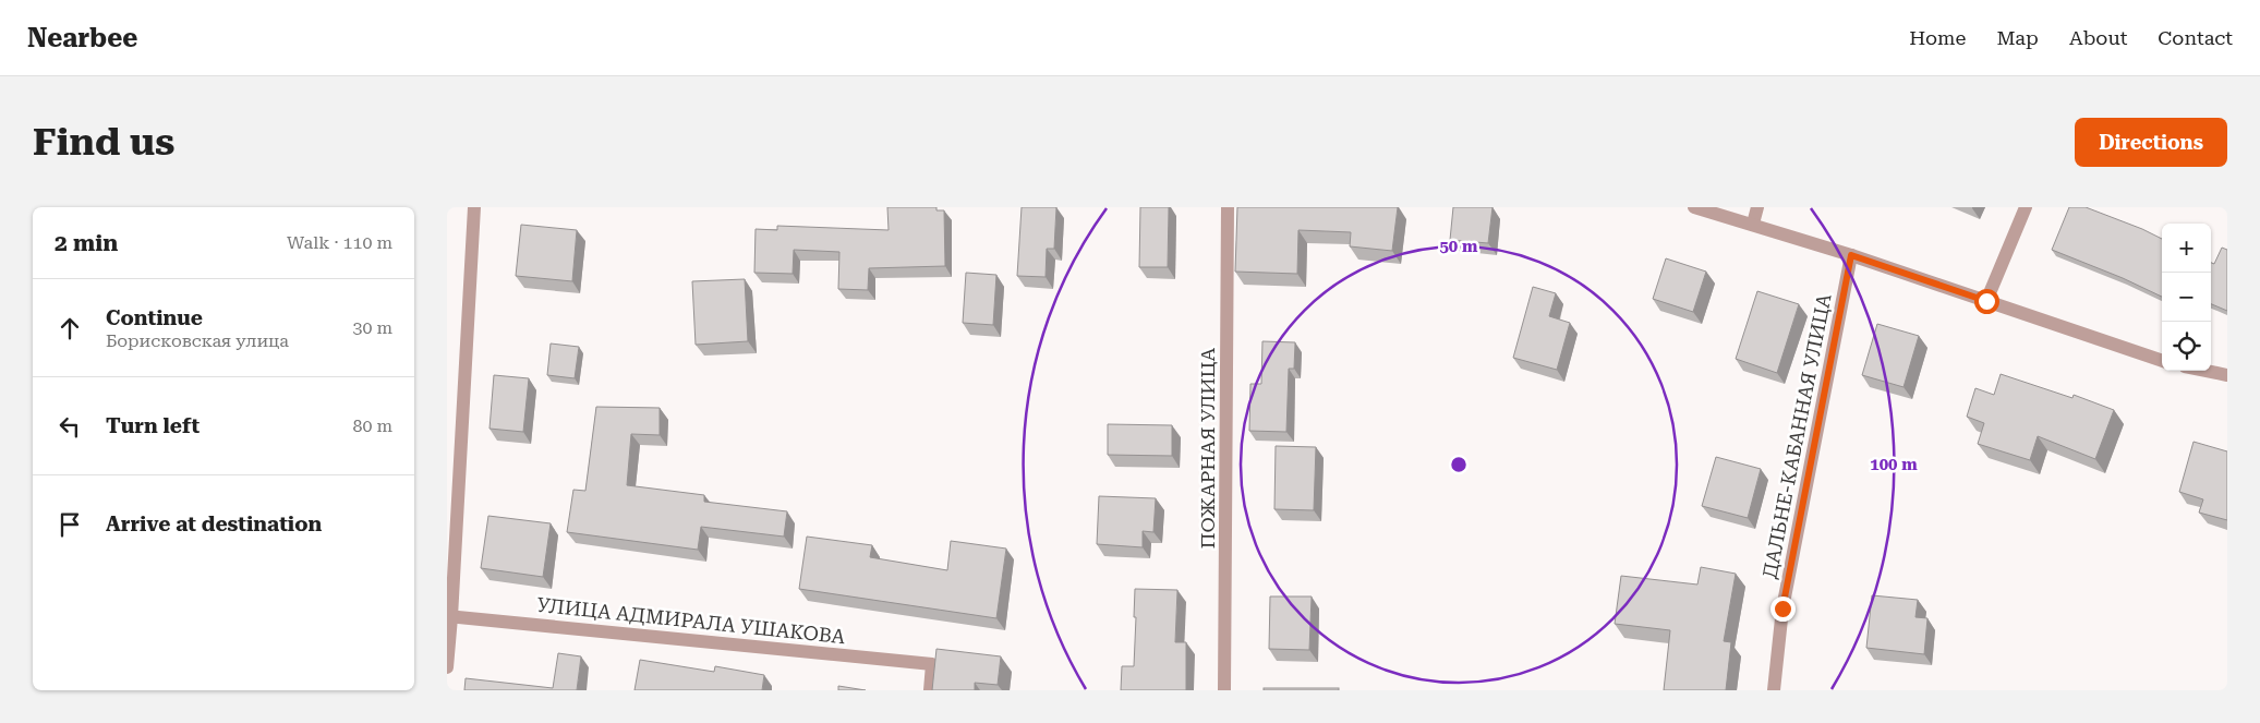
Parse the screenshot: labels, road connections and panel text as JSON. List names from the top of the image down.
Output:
{
  "streets": {
    "street": ["ДАЛЬНЕ-КАБАННАЯ УЛИЦА", "ПОЖАРНАЯ УЛИЦА", "УЛИЦА АДМИРАЛА УШАКОВА"]
  },
  "page": {
    "header": "Nearbee",
    "nav": [
      "Home",
      "Map",
      "About",
      "Contact"
    ],
    "buttons": "Directions",
    "title": "Find us",
    "heading": ["2 min", "Walk · 110 m"],
    "map_buttons": ["+", "−"],
    "list": [
      ["Continue", "Борисковская улица", "30 m"],
      ["Turn left", "80 m"],
      "Arrive at destination"
    ]
  },
  "rings": ["50 m", "100 m"]
}
